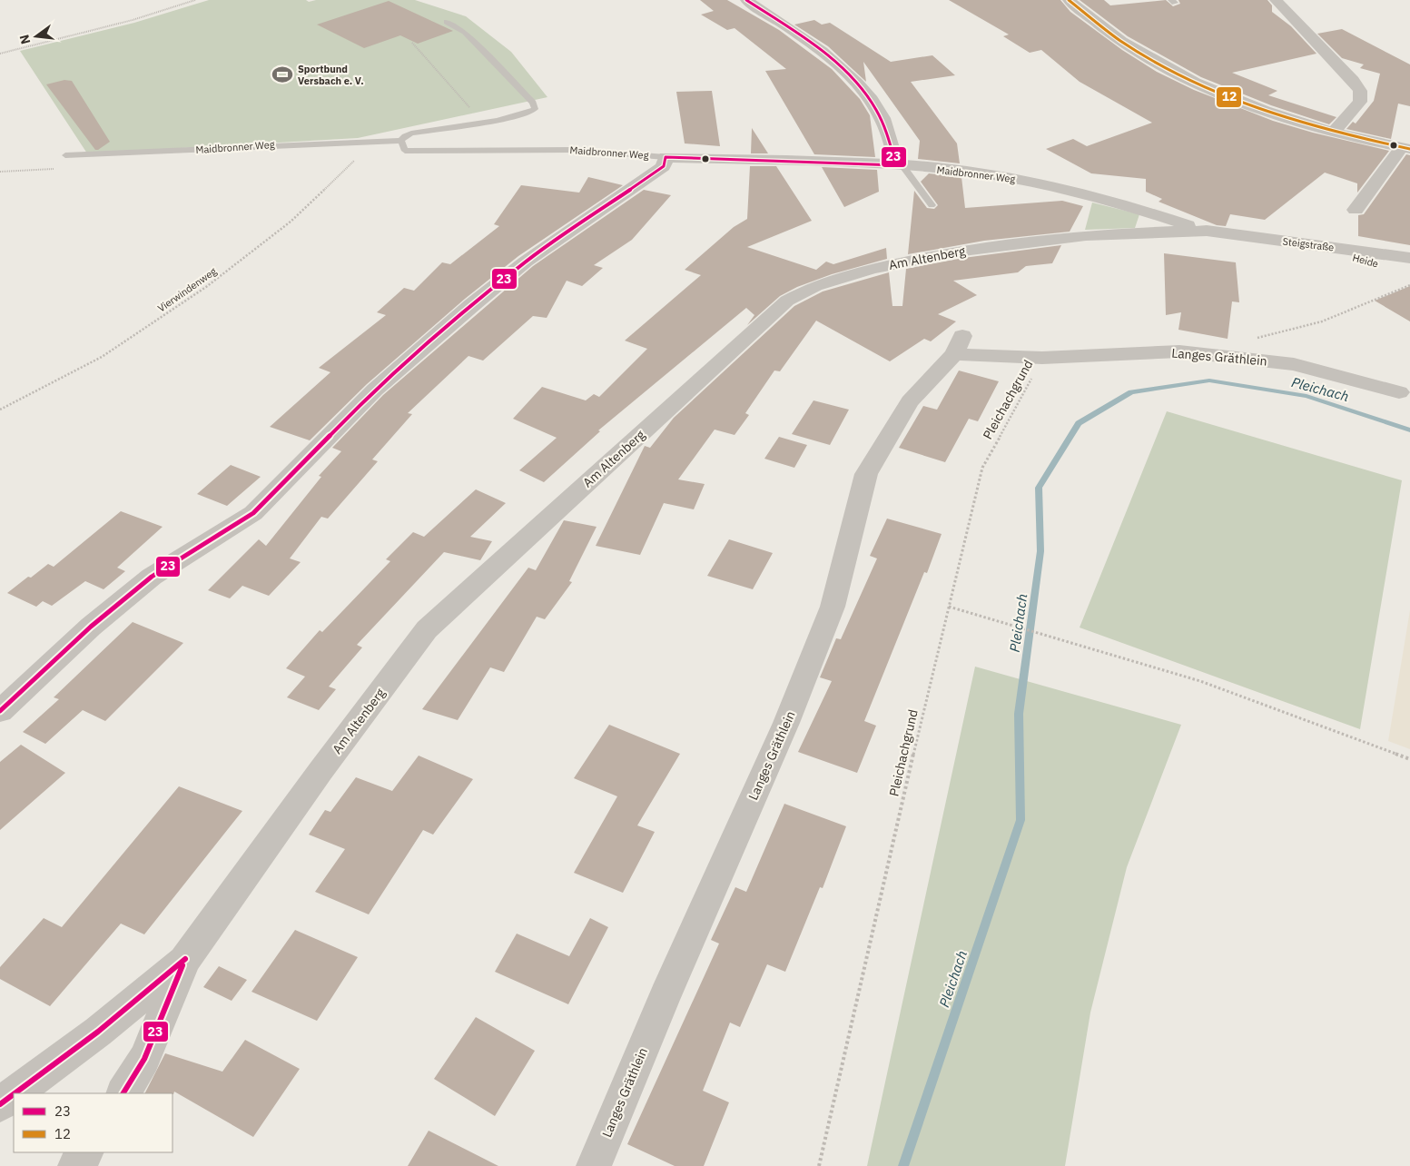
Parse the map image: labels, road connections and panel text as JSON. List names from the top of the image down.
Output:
{
  "streets": {
    "street": [
      "Maidbronner Weg",
      "Steigstraße",
      "Am Altenberg",
      "Heide",
      "Langes Gräthlein"
    ],
    "path": ["Vierwindenweg", "Pleichachgrund"]
  },
  "crossings": [
    ["Maidbronner Weg", "Steigstraße"],
    ["Maidbronner Weg", "Am Altenberg"],
    ["Steigstraße", "Am Altenberg"],
    ["Steigstraße", "Heide"],
    ["Langes Gräthlein", "Pleichachgrund"]
  ],
  "water": ["Pleichach"],
  "places": {
    "sports": ["Sportbund Versbach e. V."]
  },
  "lines": ["transit line 23", "transit line 12"],
  "legend": ["23", "12"],
  "north": "left"
}
